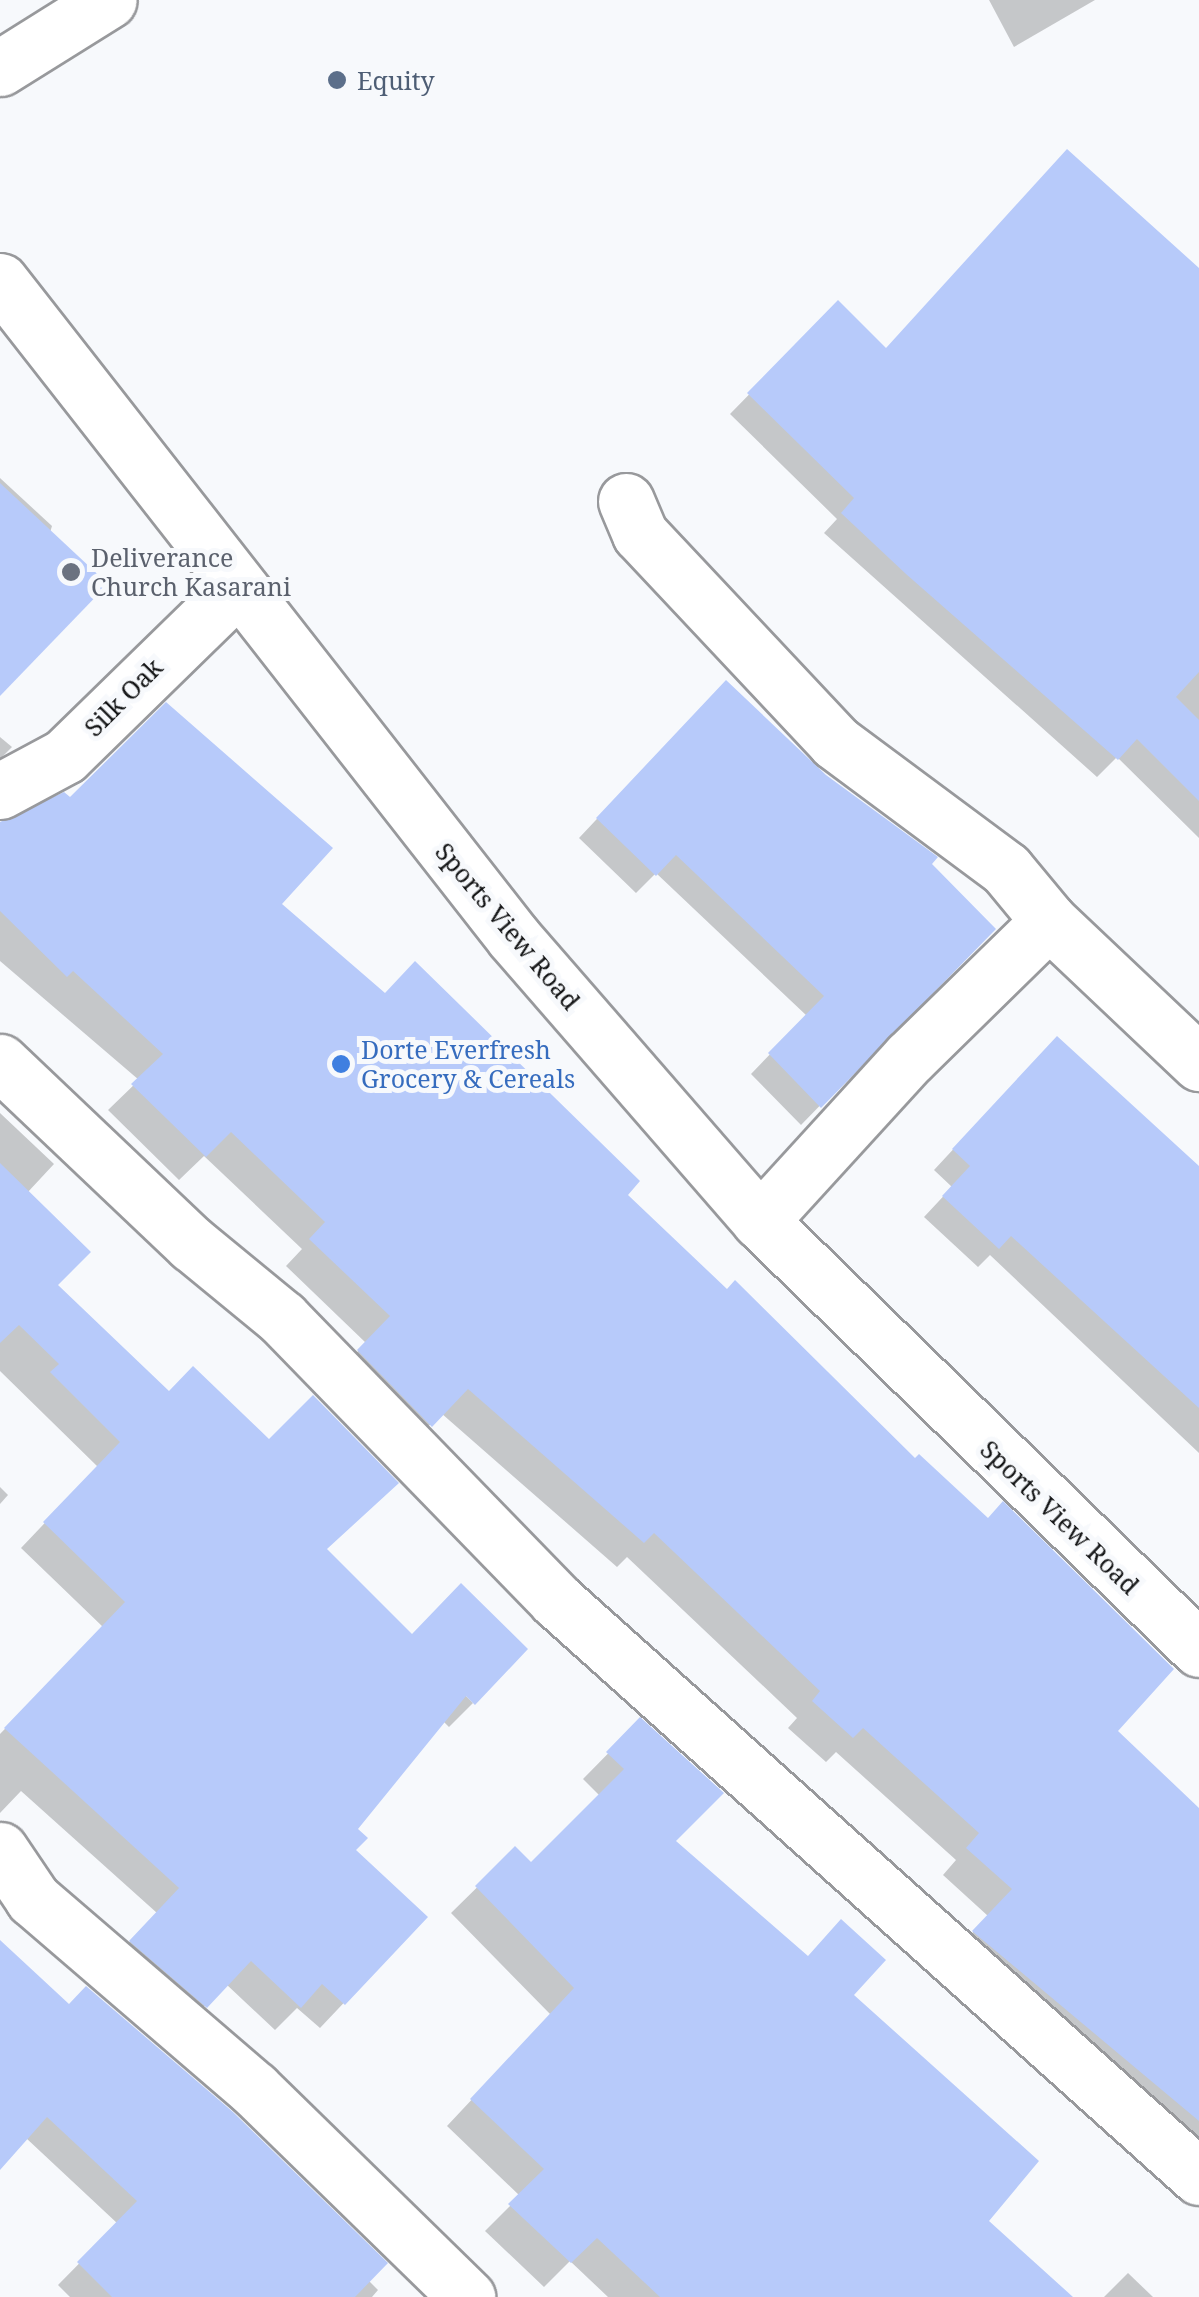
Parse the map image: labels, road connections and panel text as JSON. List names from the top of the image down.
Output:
{
  "streets": {
    "street": ["Silk Oak", "Sports View Road"]
  },
  "crossings": [
    ["Silk Oak", "Sports View Road"]
  ],
  "places": ["Equity", "Deliverance Church Kasarani", "Dorte Everfresh Grocery & Cereals"]
}
